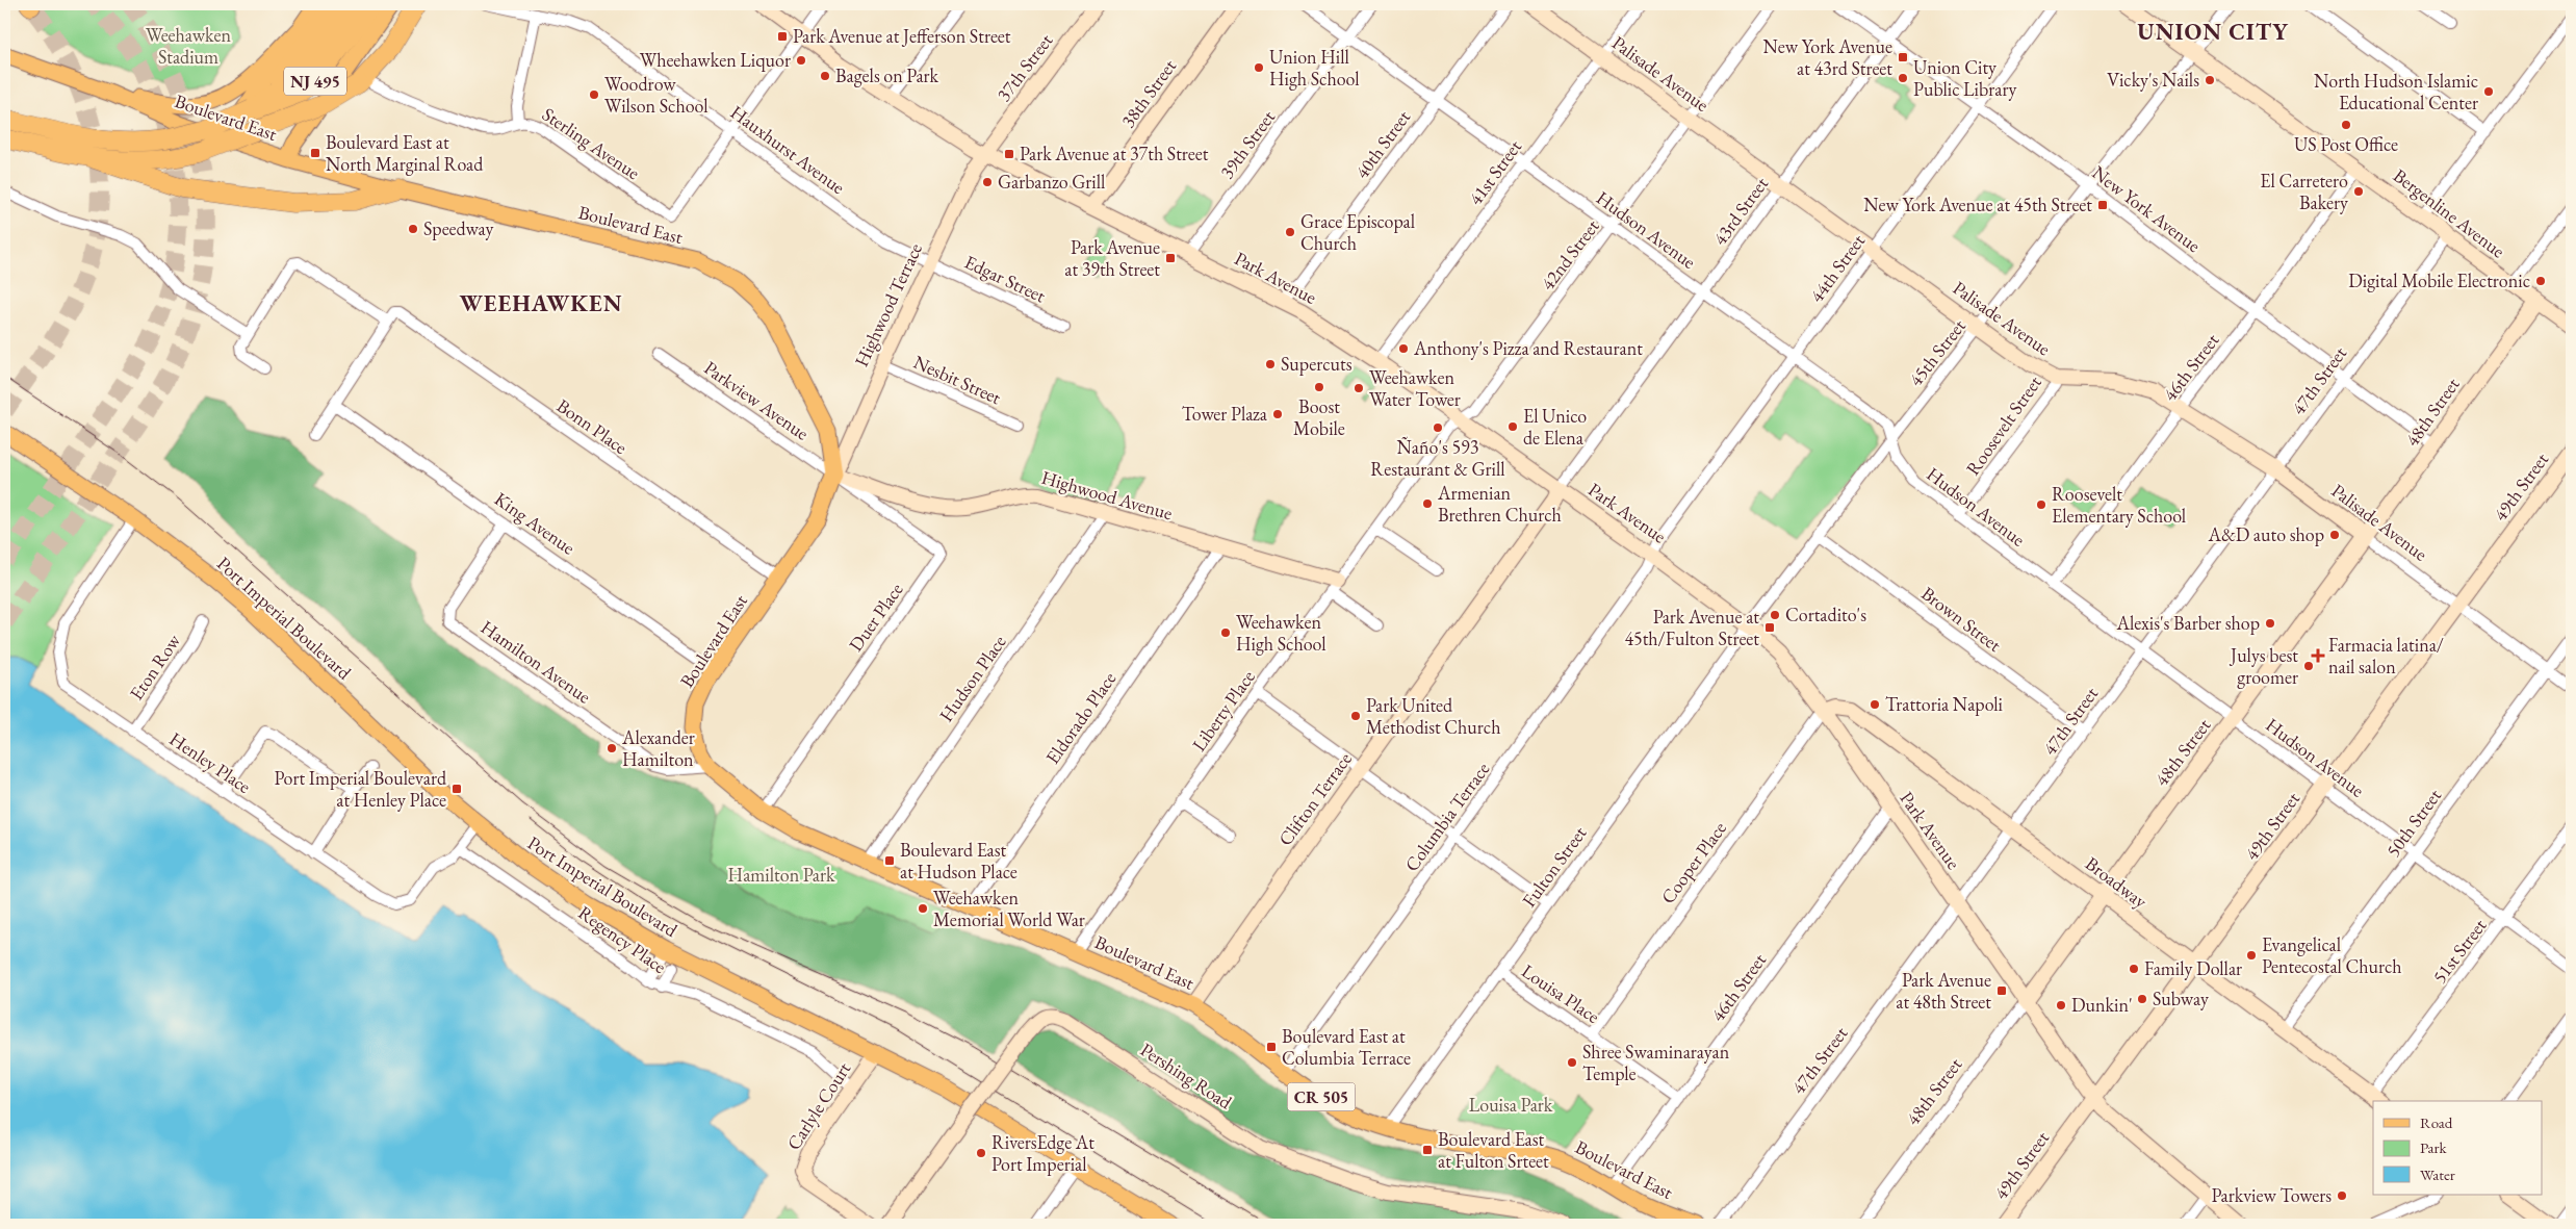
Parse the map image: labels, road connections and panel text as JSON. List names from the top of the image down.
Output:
{
  "streets": {
    "highway": ["NJ 495"],
    "main road": ["Boulevard East", "Port Imperial Boulevard", "CR 505"],
    "street": [
      "37th Street",
      "Palisade Avenue",
      "38th Street",
      "Sterling Avenue",
      "39th Street",
      "40th Street",
      "Hauxhurst Avenue",
      "41st Street",
      "New York Avenue",
      "43rd Street",
      "Bergenline Avenue",
      "Hudson Avenue",
      "42nd Street",
      "44th Street",
      "Park Avenue",
      "Edgar Street",
      "Highwood Terrace",
      "45th Street",
      "46th Street",
      "Nesbit Street",
      "47th Street",
      "Parkview Avenue",
      "48th Street",
      "Roosevelt Street",
      "Bonn Place",
      "49th Street",
      "Highwood Avenue",
      "King Avenue",
      "Duer Place",
      "Brown Street",
      "Hamilton Avenue",
      "Eton Row",
      "Hudson Place",
      "Liberty Place",
      "Eldorado Place",
      "Henley Place",
      "Clifton Terrace",
      "Columbia Terrace",
      "50th Street",
      "Cooper Place",
      "Fulton Street",
      "Broadway",
      "Regency Place",
      "51st Street",
      "Louisa Place",
      "Pershing Road",
      "Carlyle Court"
    ]
  },
  "crossings": [
    ["37th Street", "Park Avenue"],
    ["37th Street", "Highwood Terrace"],
    ["Palisade Avenue", "41st Street"],
    ["Palisade Avenue", "43rd Street"],
    ["Palisade Avenue", "42nd Street"],
    ["Palisade Avenue", "44th Street"],
    ["Palisade Avenue", "45th Street"],
    ["Palisade Avenue", "46th Street"],
    ["Palisade Avenue", "47th Street"],
    ["Palisade Avenue", "48th Street"],
    ["Palisade Avenue", "Roosevelt Street"],
    ["Palisade Avenue", "49th Street"],
    ["Palisade Avenue", "50th Street"],
    ["NJ 495", "Boulevard East"],
    ["38th Street", "Park Avenue"],
    ["Boulevard East", "Highwood Terrace"],
    ["Boulevard East", "46th Street"],
    ["Boulevard East", "Parkview Avenue"],
    ["Boulevard East", "Bonn Place"],
    ["Boulevard East", "Highwood Avenue"],
    ["Boulevard East", "King Avenue"],
    ["Boulevard East", "Duer Place"],
    ["Boulevard East", "Hamilton Avenue"],
    ["Boulevard East", "Hudson Place"],
    ["Boulevard East", "Liberty Place"],
    ["Boulevard East", "Eldorado Place"],
    ["Boulevard East", "Clifton Terrace"],
    ["Boulevard East", "Columbia Terrace"],
    ["Boulevard East", "Fulton Street"],
    ["Sterling Avenue", "Hauxhurst Avenue"],
    ["39th Street", "Hudson Avenue"],
    ["39th Street", "Park Avenue"],
    ["40th Street", "Hudson Avenue"],
    ["40th Street", "Park Avenue"],
    ["Hauxhurst Avenue", "Edgar Street"],
    ["Hauxhurst Avenue", "Highwood Terrace"],
    ["41st Street", "Hudson Avenue"],
    ["41st Street", "Park Avenue"],
    ["New York Avenue", "43rd Street"],
    ["New York Avenue", "44th Street"],
    ["New York Avenue", "45th Street"],
    ["New York Avenue", "46th Street"],
    ["New York Avenue", "47th Street"],
    ["New York Avenue", "48th Street"],
    ["43rd Street", "Hudson Avenue"],
    ["43rd Street", "Park Avenue"],
    ["43rd Street", "Clifton Terrace"],
    ["Bergenline Avenue", "45th Street"],
    ["Bergenline Avenue", "46th Street"],
    ["Bergenline Avenue", "47th Street"],
    ["Bergenline Avenue", "48th Street"],
    ["Hudson Avenue", "42nd Street"],
    ["Hudson Avenue", "44th Street"],
    ["Hudson Avenue", "45th Street"],
    ["Hudson Avenue", "46th Street"],
    ["Hudson Avenue", "47th Street"],
    ["Hudson Avenue", "48th Street"],
    ["Hudson Avenue", "Roosevelt Street"],
    ["Hudson Avenue", "49th Street"],
    ["Hudson Avenue", "50th Street"],
    ["Hudson Avenue", "51st Street"],
    ["42nd Street", "Park Avenue"],
    ["42nd Street", "Liberty Place"],
    ["44th Street", "Park Avenue"],
    ["44th Street", "Columbia Terrace"],
    ["Park Avenue", "Highwood Terrace"],
    ["Park Avenue", "45th Street"],
    ["Park Avenue", "46th Street"],
    ["Park Avenue", "47th Street"],
    ["Park Avenue", "48th Street"],
    ["Park Avenue", "49th Street"],
    ["Park Avenue", "Liberty Place"],
    ["Park Avenue", "Clifton Terrace"],
    ["Park Avenue", "Columbia Terrace"],
    ["Park Avenue", "Cooper Place"],
    ["Park Avenue", "Fulton Street"],
    ["Park Avenue", "Broadway"],
    ["Edgar Street", "Highwood Terrace"],
    ["Highwood Terrace", "Nesbit Street"],
    ["Highwood Terrace", "Parkview Avenue"],
    ["Highwood Terrace", "Highwood Avenue"],
    ["Highwood Terrace", "Duer Place"],
    ["45th Street", "Brown Street"],
    ["45th Street", "Fulton Street"],
    ["46th Street", "Louisa Place"],
    ["47th Street", "Brown Street"],
    ["47th Street", "Broadway"],
    ["Parkview Avenue", "Highwood Avenue"],
    ["Parkview Avenue", "Duer Place"],
    ["48th Street", "Broadway"],
    ["49th Street", "Broadway"],
    ["Highwood Avenue", "Duer Place"],
    ["Highwood Avenue", "Hudson Place"],
    ["Highwood Avenue", "Liberty Place"],
    ["Highwood Avenue", "Eldorado Place"],
    ["King Avenue", "Hamilton Avenue"],
    ["Port Imperial Boulevard", "Henley Place"],
    ["Port Imperial Boulevard", "Carlyle Court"],
    ["Eton Row", "Henley Place"],
    ["Henley Place", "Regency Place"],
    ["50th Street", "Broadway"],
    ["Cooper Place", "Broadway"],
    ["Cooper Place", "Louisa Place"],
    ["Fulton Street", "Louisa Place"],
    ["Broadway", "51st Street"],
    ["Regency Place", "Carlyle Court"]
  ],
  "districts": ["UNION CITY", "WEEHAWKEN"],
  "parks": ["Weehawken Stadium", "Hamilton Park", "Louisa Park"],
  "places": {
    "transit": [
      "Park Avenue at Jefferson Street",
      "New York Avenue at 43rd Street",
      "Boulevard East at North Marginal Road",
      "Park Avenue at 37th Street",
      "New York Avenue at 45th Street",
      "Park Avenue at 39th Street",
      "Park Avenue at 45th/Fulton Street",
      "Port Imperial Boulevard at Henley Place",
      "Boulevard East at Hudson Place",
      "Park Avenue at 48th Street",
      "Boulevard East at Columbia Terrace",
      "Boulevard East at Fulton Srteet"
    ],
    "other": [
      "Wheehawken Liquor",
      "Union Hill High School",
      "Bagels on Park",
      "Union City Public Library",
      "Vicky's Nails",
      "North Hudson Islamic Educational Center",
      "Woodrow Wilson School",
      "US Post Office",
      "Garbanzo Grill",
      "El Carretero Bakery",
      "Speedway",
      "Grace Episcopal Church",
      "Digital Mobile Electronic",
      "Anthony's Pizza and Restaurant",
      "Supercuts",
      "Boost Mobile",
      "Weehawken Water Tower",
      "Tower Plaza",
      "El Unico de Elena",
      "Ñaño's 593 Restaurant & Grill",
      "Armenian Brethren Church",
      "Roosevelt Elementary School",
      "A&D auto shop",
      "Cortadito's",
      "Alexis's Barber shop",
      "Weehawken High School",
      "Julys best groomer",
      "Trattoria Napoli",
      "Park United Methodist Church",
      "Alexander Hamilton",
      "Weehawken Memorial World War",
      "Evangelical Pentecostal Church",
      "Family Dollar",
      "Subway",
      "Dunkin'",
      "Shree Swaminarayan Temple",
      "RiversEdge At Port Imperial",
      "Parkview Towers"
    ],
    "health": ["Farmacia latina/ nail salon"]
  },
  "legend": ["Road", "Park", "Water"]
}
